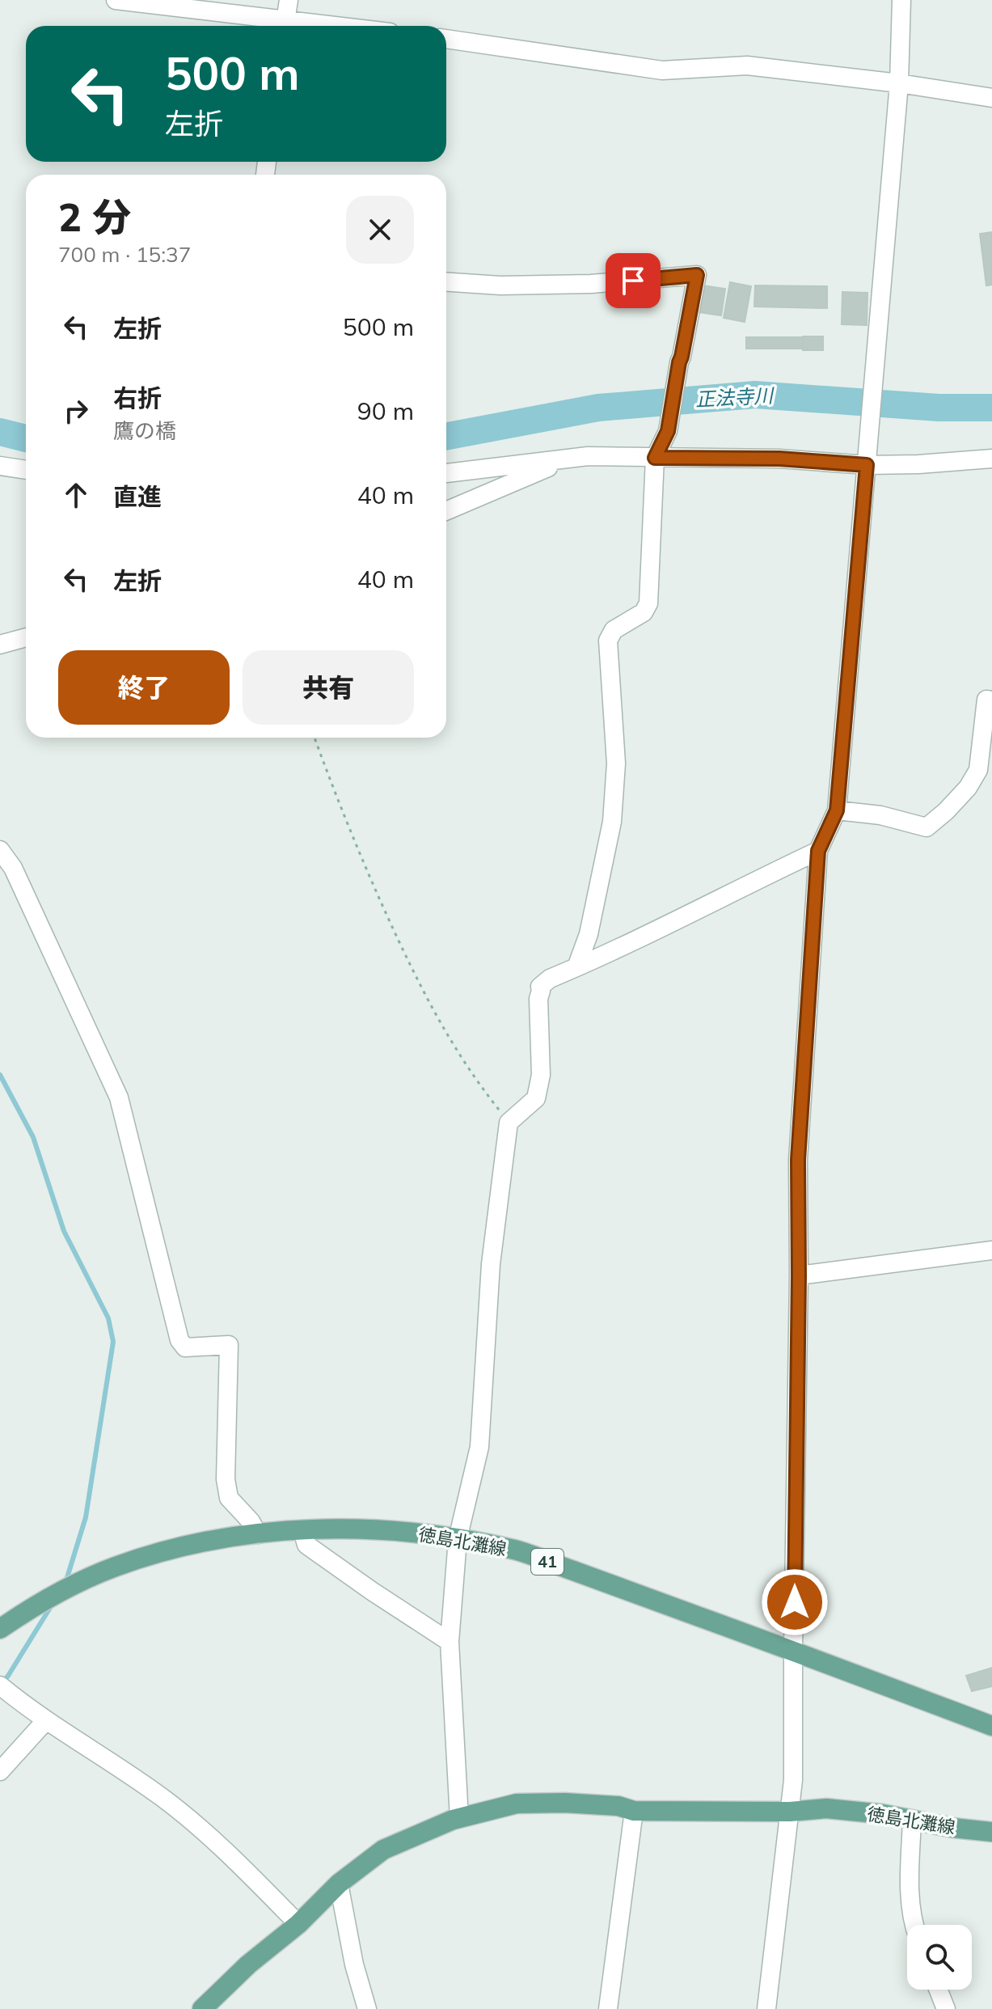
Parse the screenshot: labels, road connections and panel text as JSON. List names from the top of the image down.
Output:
{
  "streets": {
    "main road": ["徳島北灘線", "41"]
  },
  "water": ["正法寺川"],
  "page": {
    "turn": ["500 m", "左折"],
    "heading": ["2 分", "700 m · 15:37"],
    "list": [
      {
        "name": "左折",
        "value": "500 m"
      },
      {
        "name": "右折",
        "note": "鷹の橋",
        "value": "90 m"
      },
      {
        "name": "直進",
        "value": "40 m"
      },
      {
        "name": "左折",
        "value": "40 m"
      }
    ],
    "buttons": ["終了", "共有"]
  }
}
